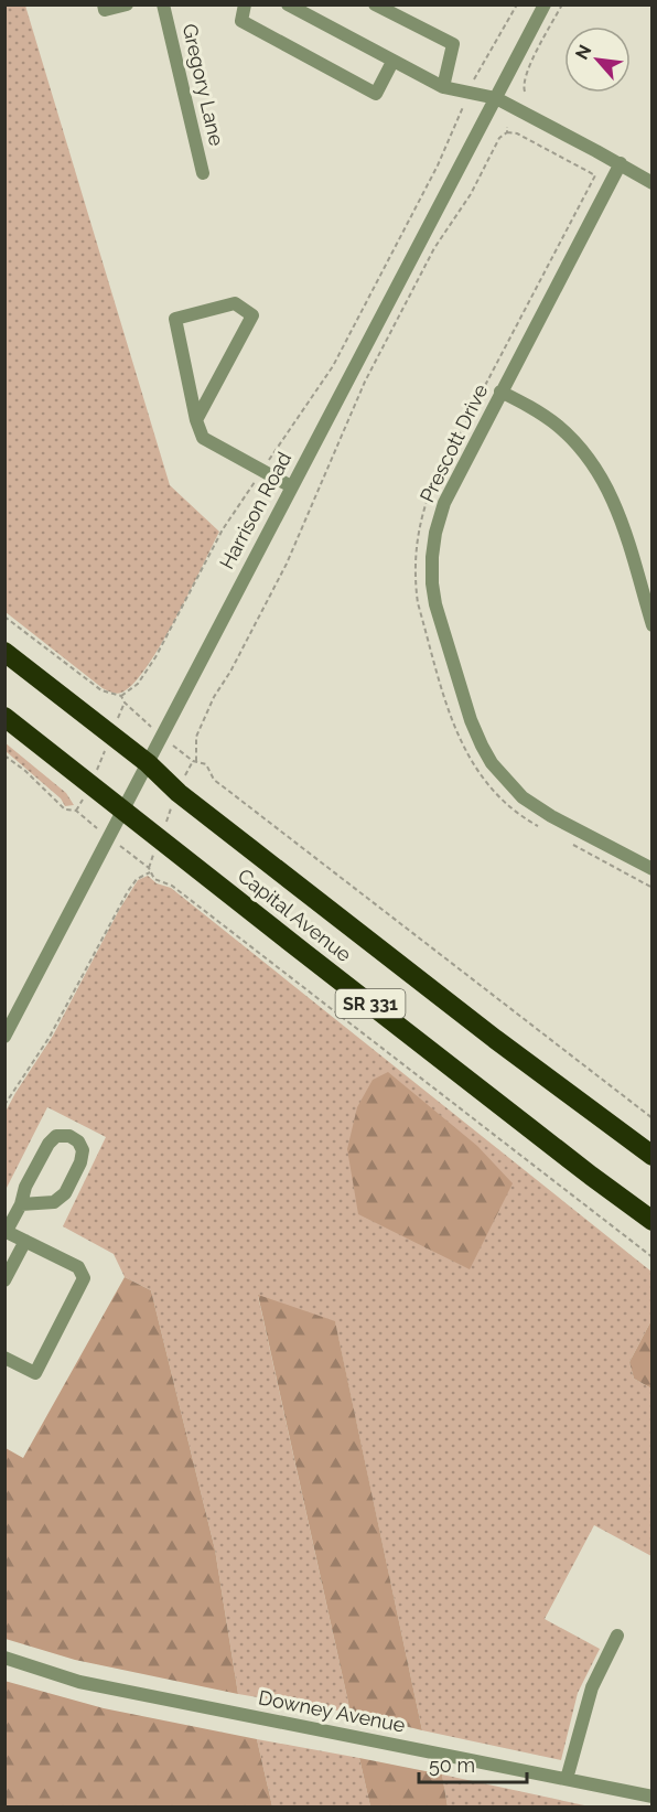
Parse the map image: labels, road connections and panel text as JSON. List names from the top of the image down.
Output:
{
  "streets": {
    "highway": ["Capital Avenue", "SR 331"],
    "street": [
      "Gregory Lane",
      "Prescott Drive",
      "Harrison Road",
      "Downey Avenue"
    ]
  },
  "crossings": [
    ["Harrison Road", "Capital Avenue"]
  ],
  "scale_bar": "50 m",
  "north": "top left"
}
